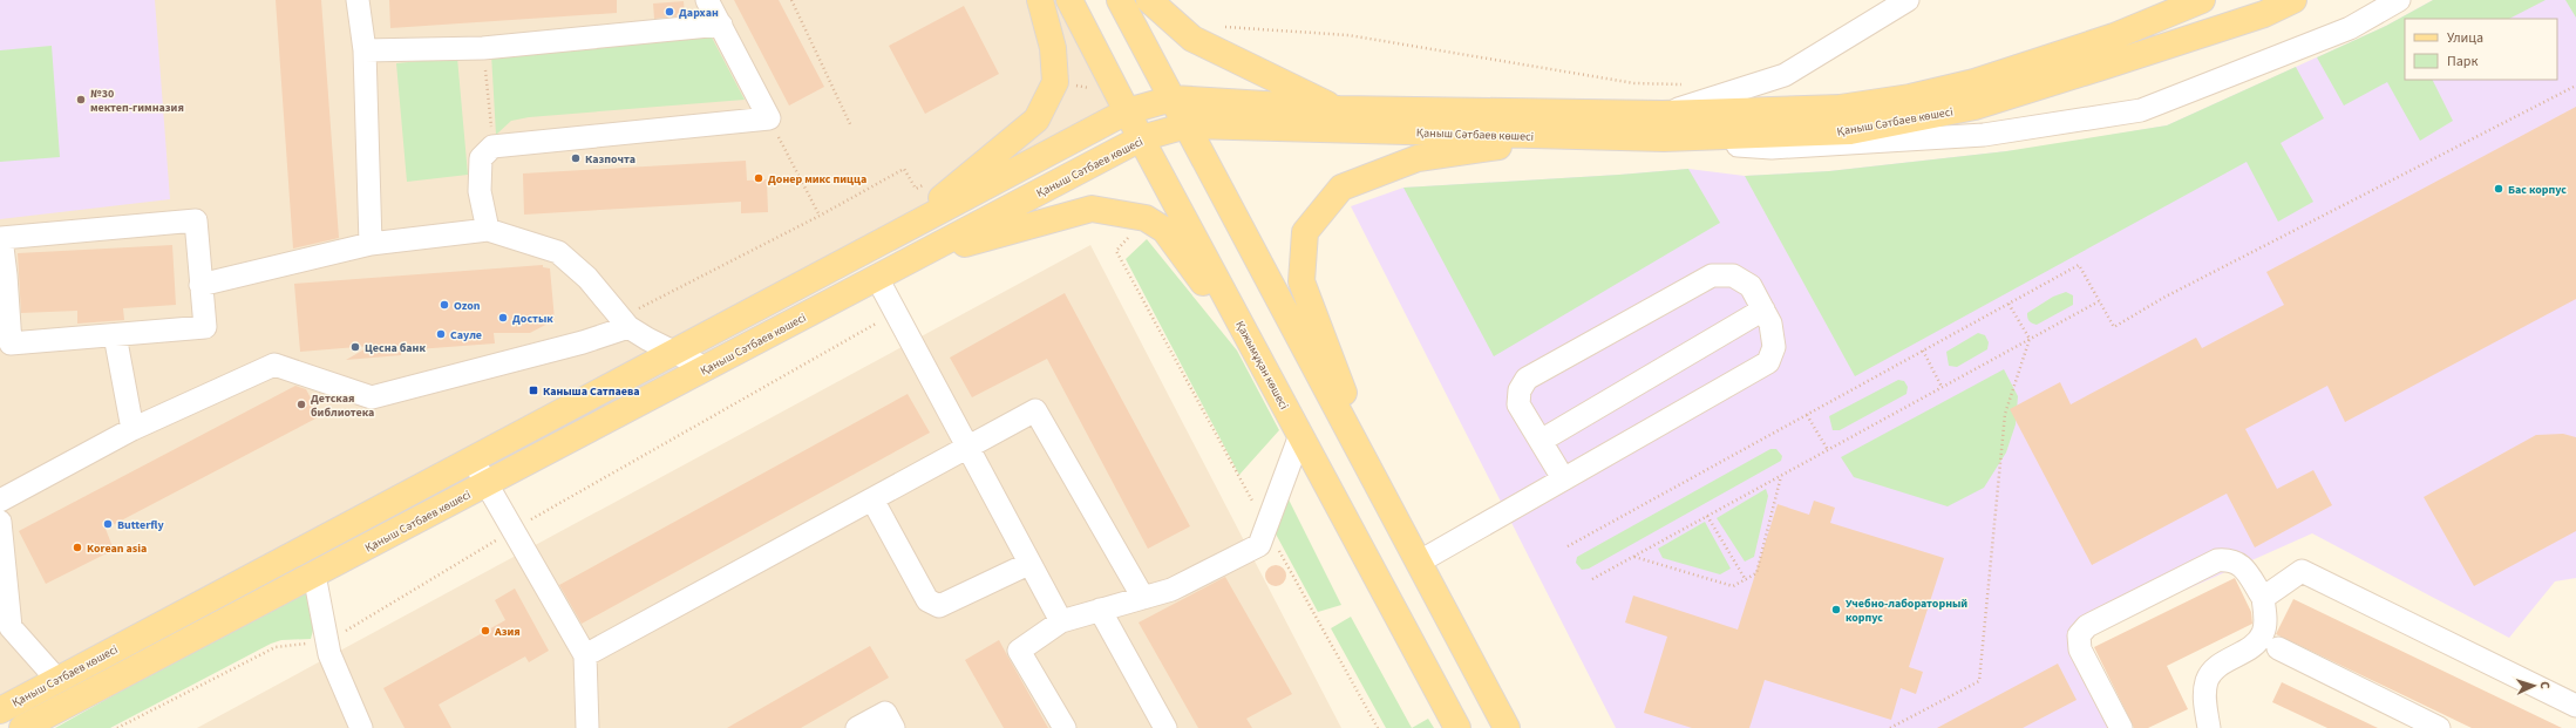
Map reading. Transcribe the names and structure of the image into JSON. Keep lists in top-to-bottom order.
{
  "streets": {
    "main road": ["Қаныш Сәтбаев көшесі", "Қажымұқан көшесі"]
  },
  "crossings": [
    ["Қаныш Сәтбаев көшесі", "Қажымұқан көшесі"]
  ],
  "places": {
    "other": [
      "Дархан",
      "№30 мектеп-гимназия",
      "Казпочта",
      "Донер микс пицца",
      "Бас корпус",
      "Ozon",
      "Достык",
      "Сауле",
      "Цесна банк",
      "Детская библиотека",
      "Butterfly",
      "Korean asia",
      "Учебно-лабораторный корпус",
      "Азия"
    ],
    "transit": ["Каныша Сатпаева"]
  },
  "legend": ["Улица", "Парк"],
  "north": "right"
}
